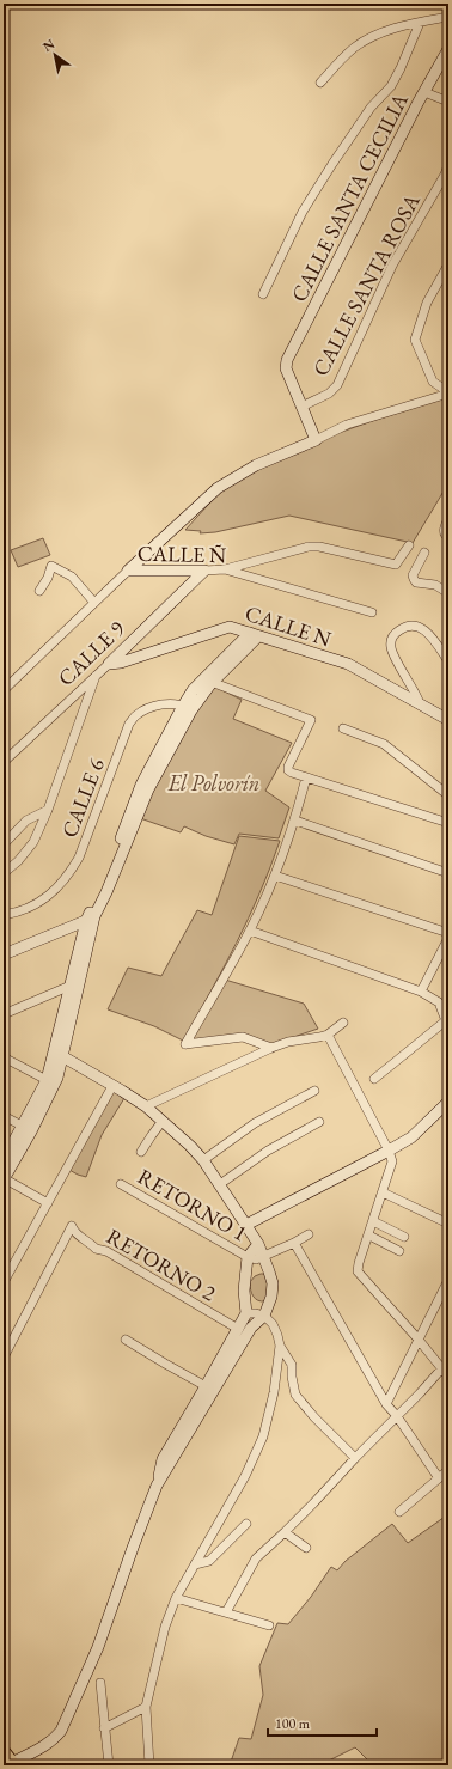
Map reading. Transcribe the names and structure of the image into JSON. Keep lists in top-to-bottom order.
{
  "streets": {
    "street": [
      "CALLE SANTA CECILIA",
      "CALLE SANTA ROSA",
      "CALLE Ñ",
      "CALLE N",
      "CALLE 9",
      "CALLE 6",
      "RETORNO 1",
      "RETORNO 2"
    ]
  },
  "crossings": [
    ["CALLE SANTA CECILIA", "CALLE SANTA ROSA"],
    ["CALLE Ñ", "CALLE 9"],
    ["CALLE N", "CALLE 9"]
  ],
  "parks": ["El Polvorín"],
  "scale_bar": "100 m",
  "north": "top left"
}
